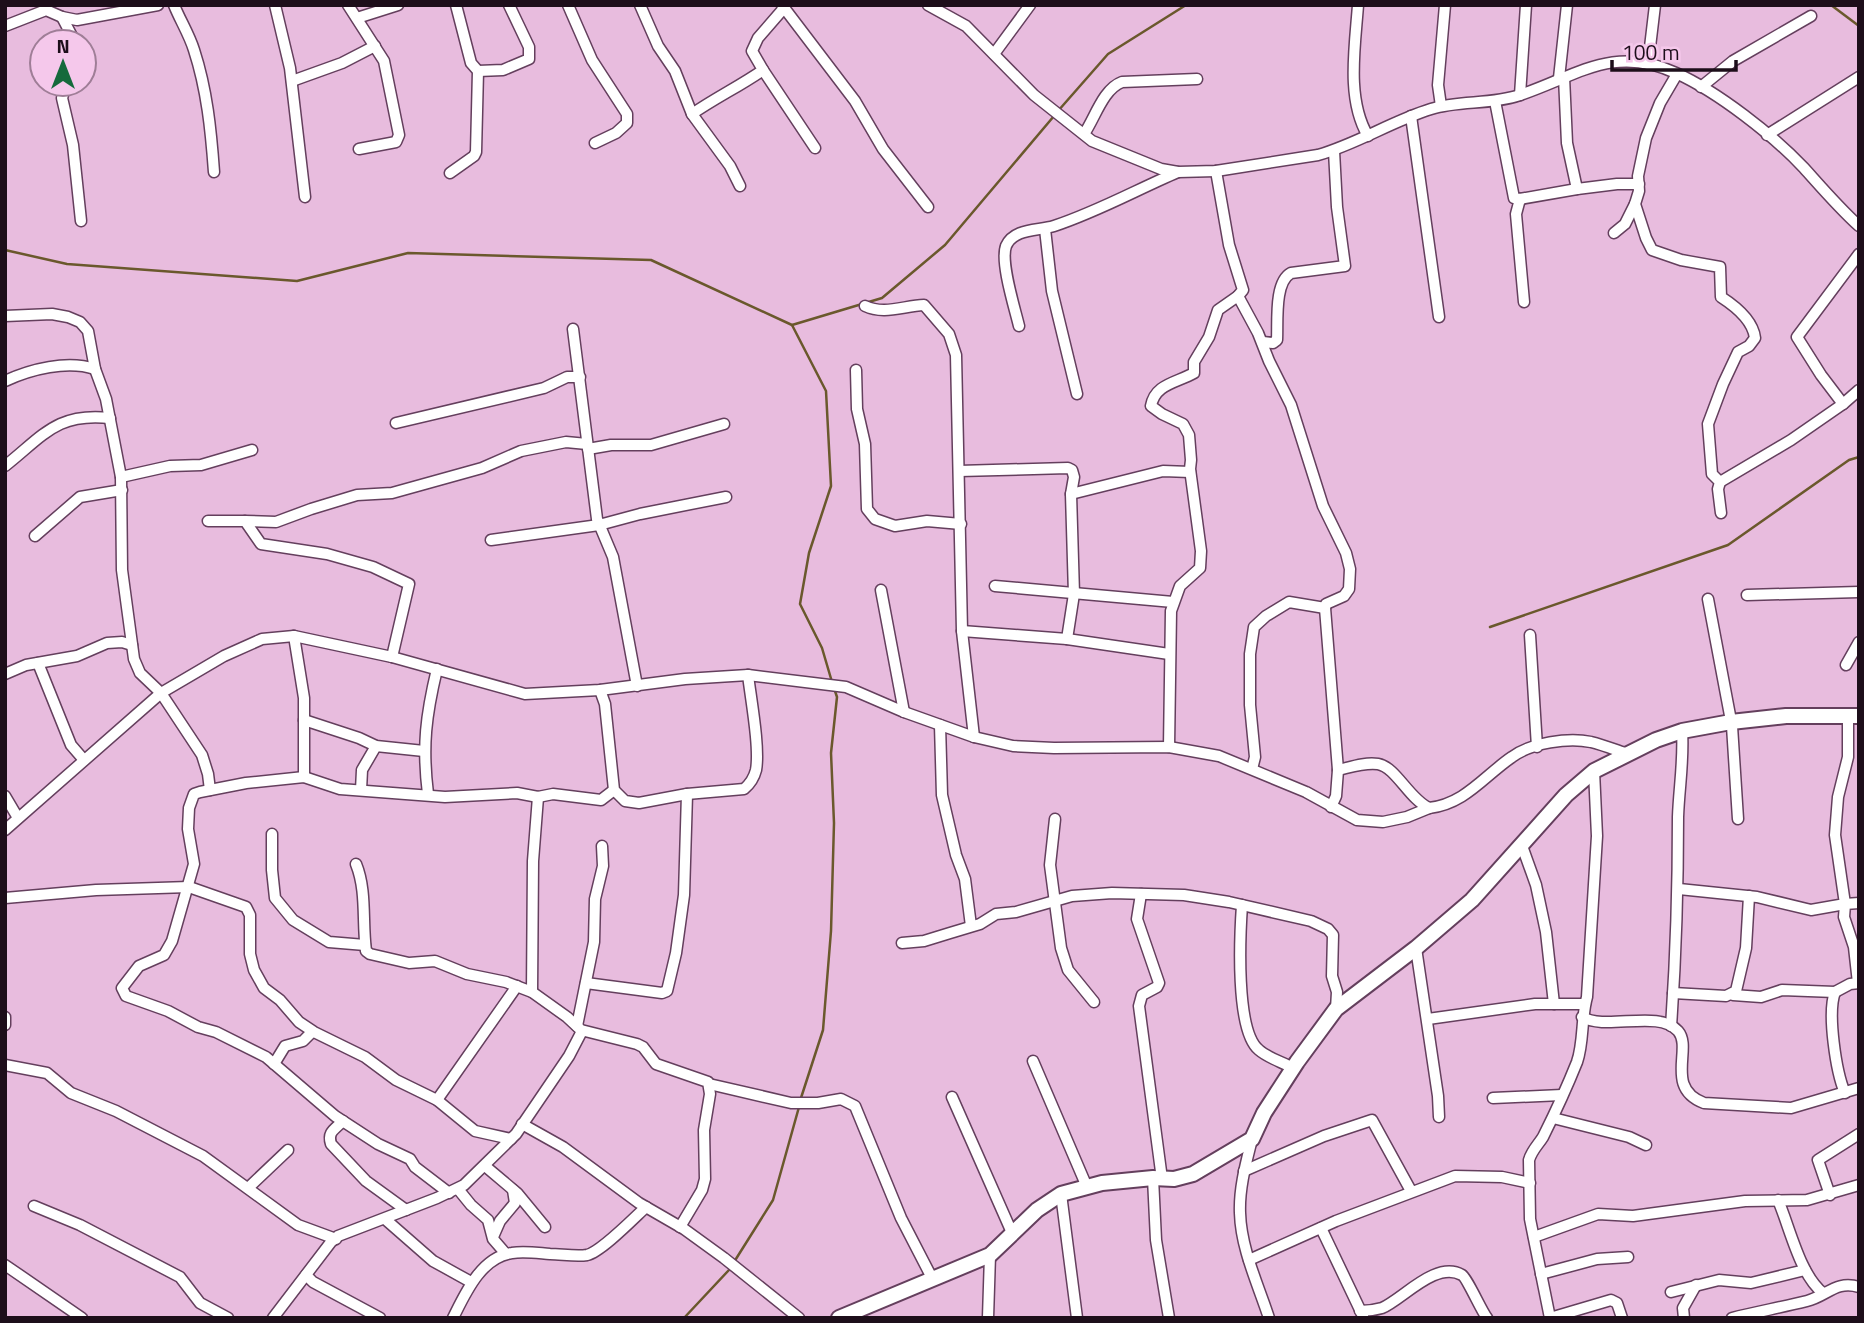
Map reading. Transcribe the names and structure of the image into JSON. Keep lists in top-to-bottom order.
{
  "scale_bar": "100 m",
  "north": "top"
}
